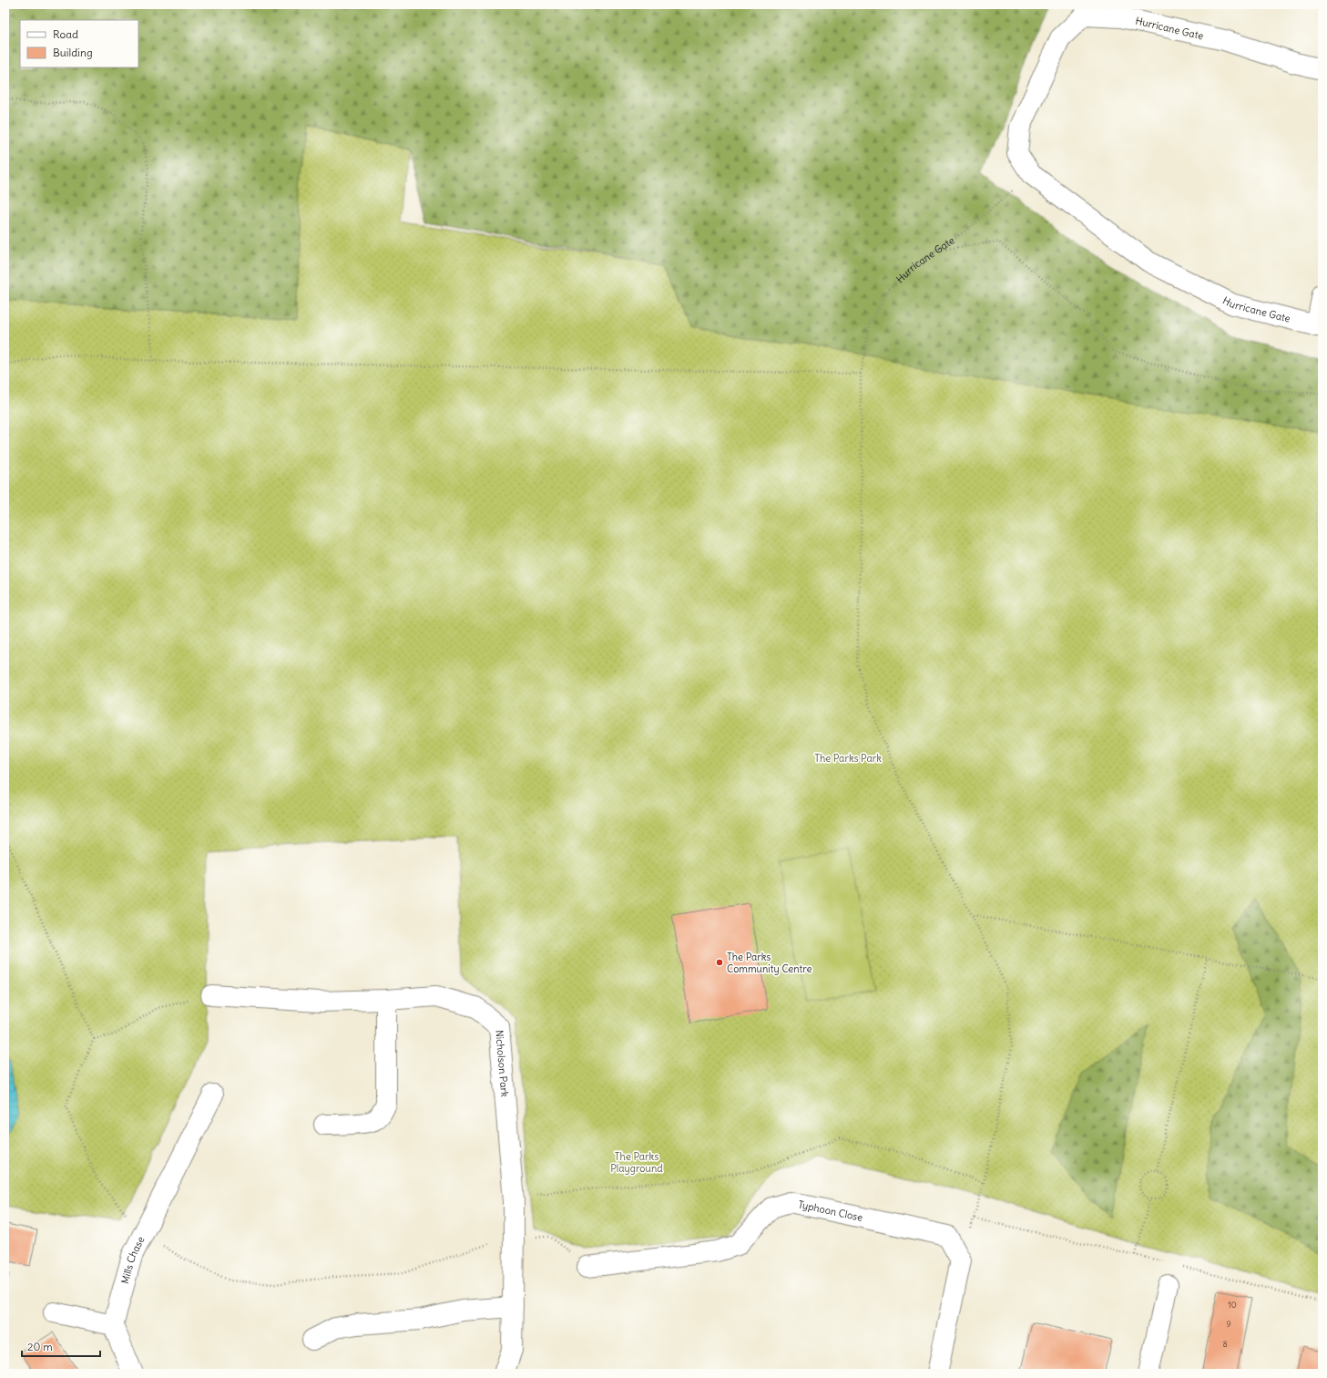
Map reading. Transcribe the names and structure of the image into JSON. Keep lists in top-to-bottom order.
{
  "streets": {
    "street": [
      "Hurricane Gate",
      "Nicholson Park",
      "Typhoon Close",
      "Mills Chase"
    ]
  },
  "crossings": [
    ["Hurricane Gate", "Typhoon Close"]
  ],
  "parks": ["The Parks Park", "The Parks Playground"],
  "places": ["The Parks Community Centre"],
  "house_numbers": ["10", "9", "8"],
  "legend": ["Road", "Building"],
  "scale_bar": "20 m"
}
